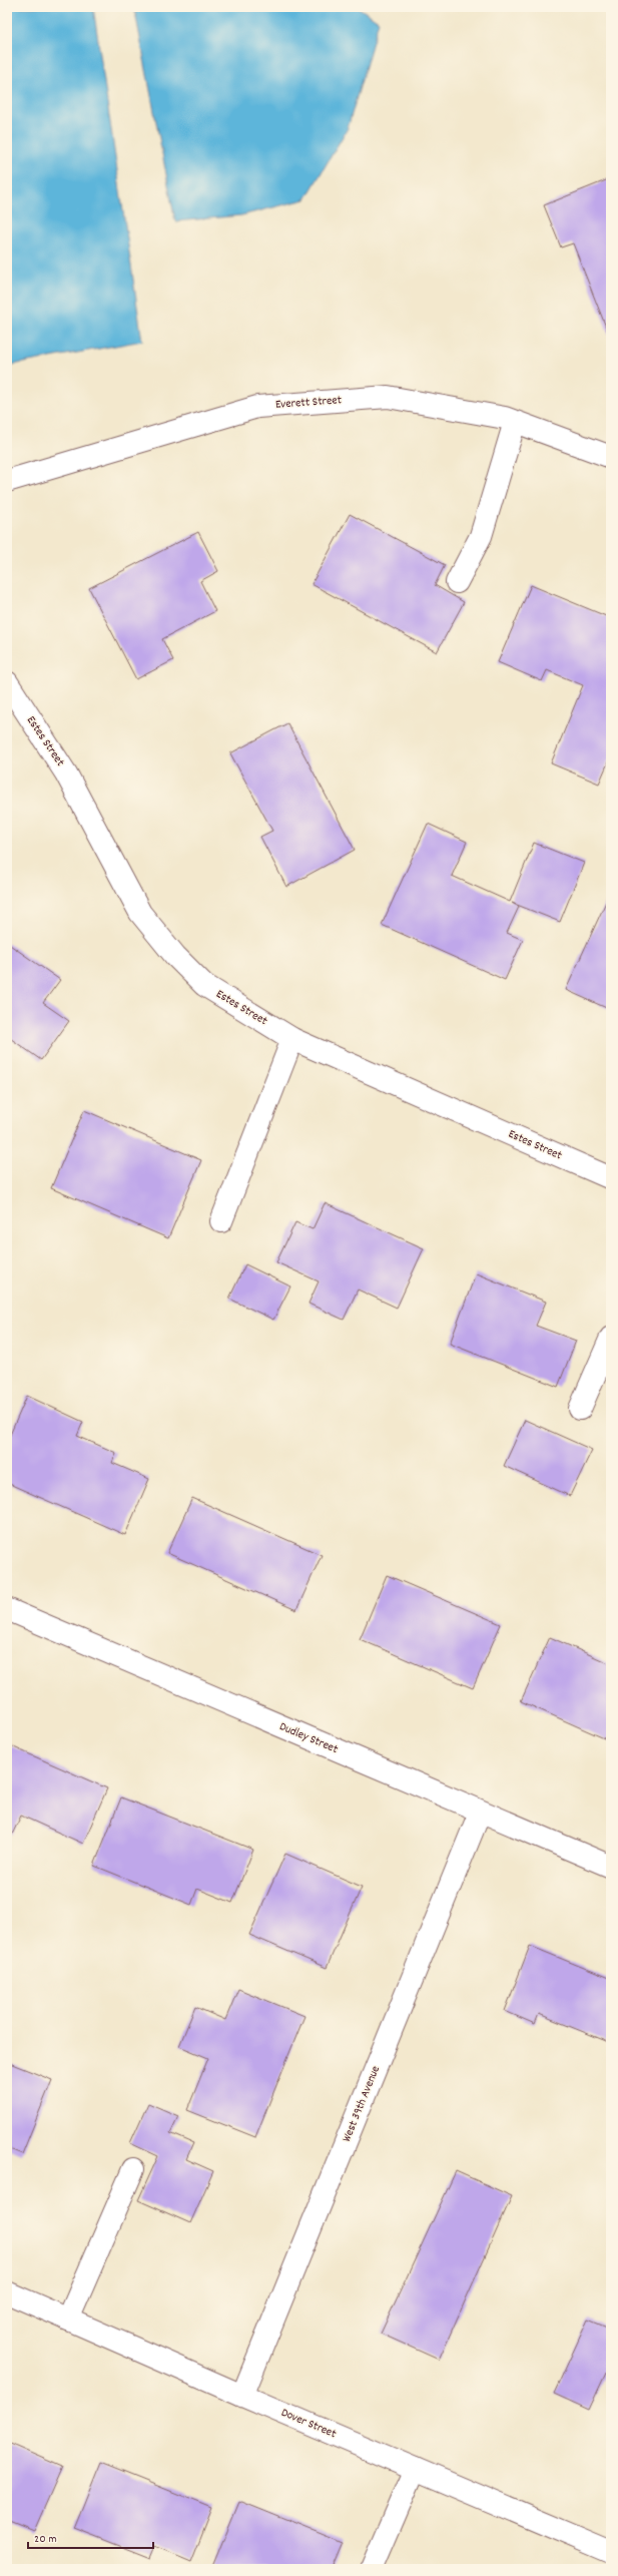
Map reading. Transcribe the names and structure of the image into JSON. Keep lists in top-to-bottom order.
{
  "streets": {
    "street": [
      "Everett Street",
      "Estes Street",
      "Dudley Street",
      "West 39th Avenue",
      "Dover Street"
    ]
  },
  "crossings": [
    ["Dudley Street", "West 39th Avenue"],
    ["West 39th Avenue", "Dover Street"]
  ],
  "scale_bar": "20 m"
}
